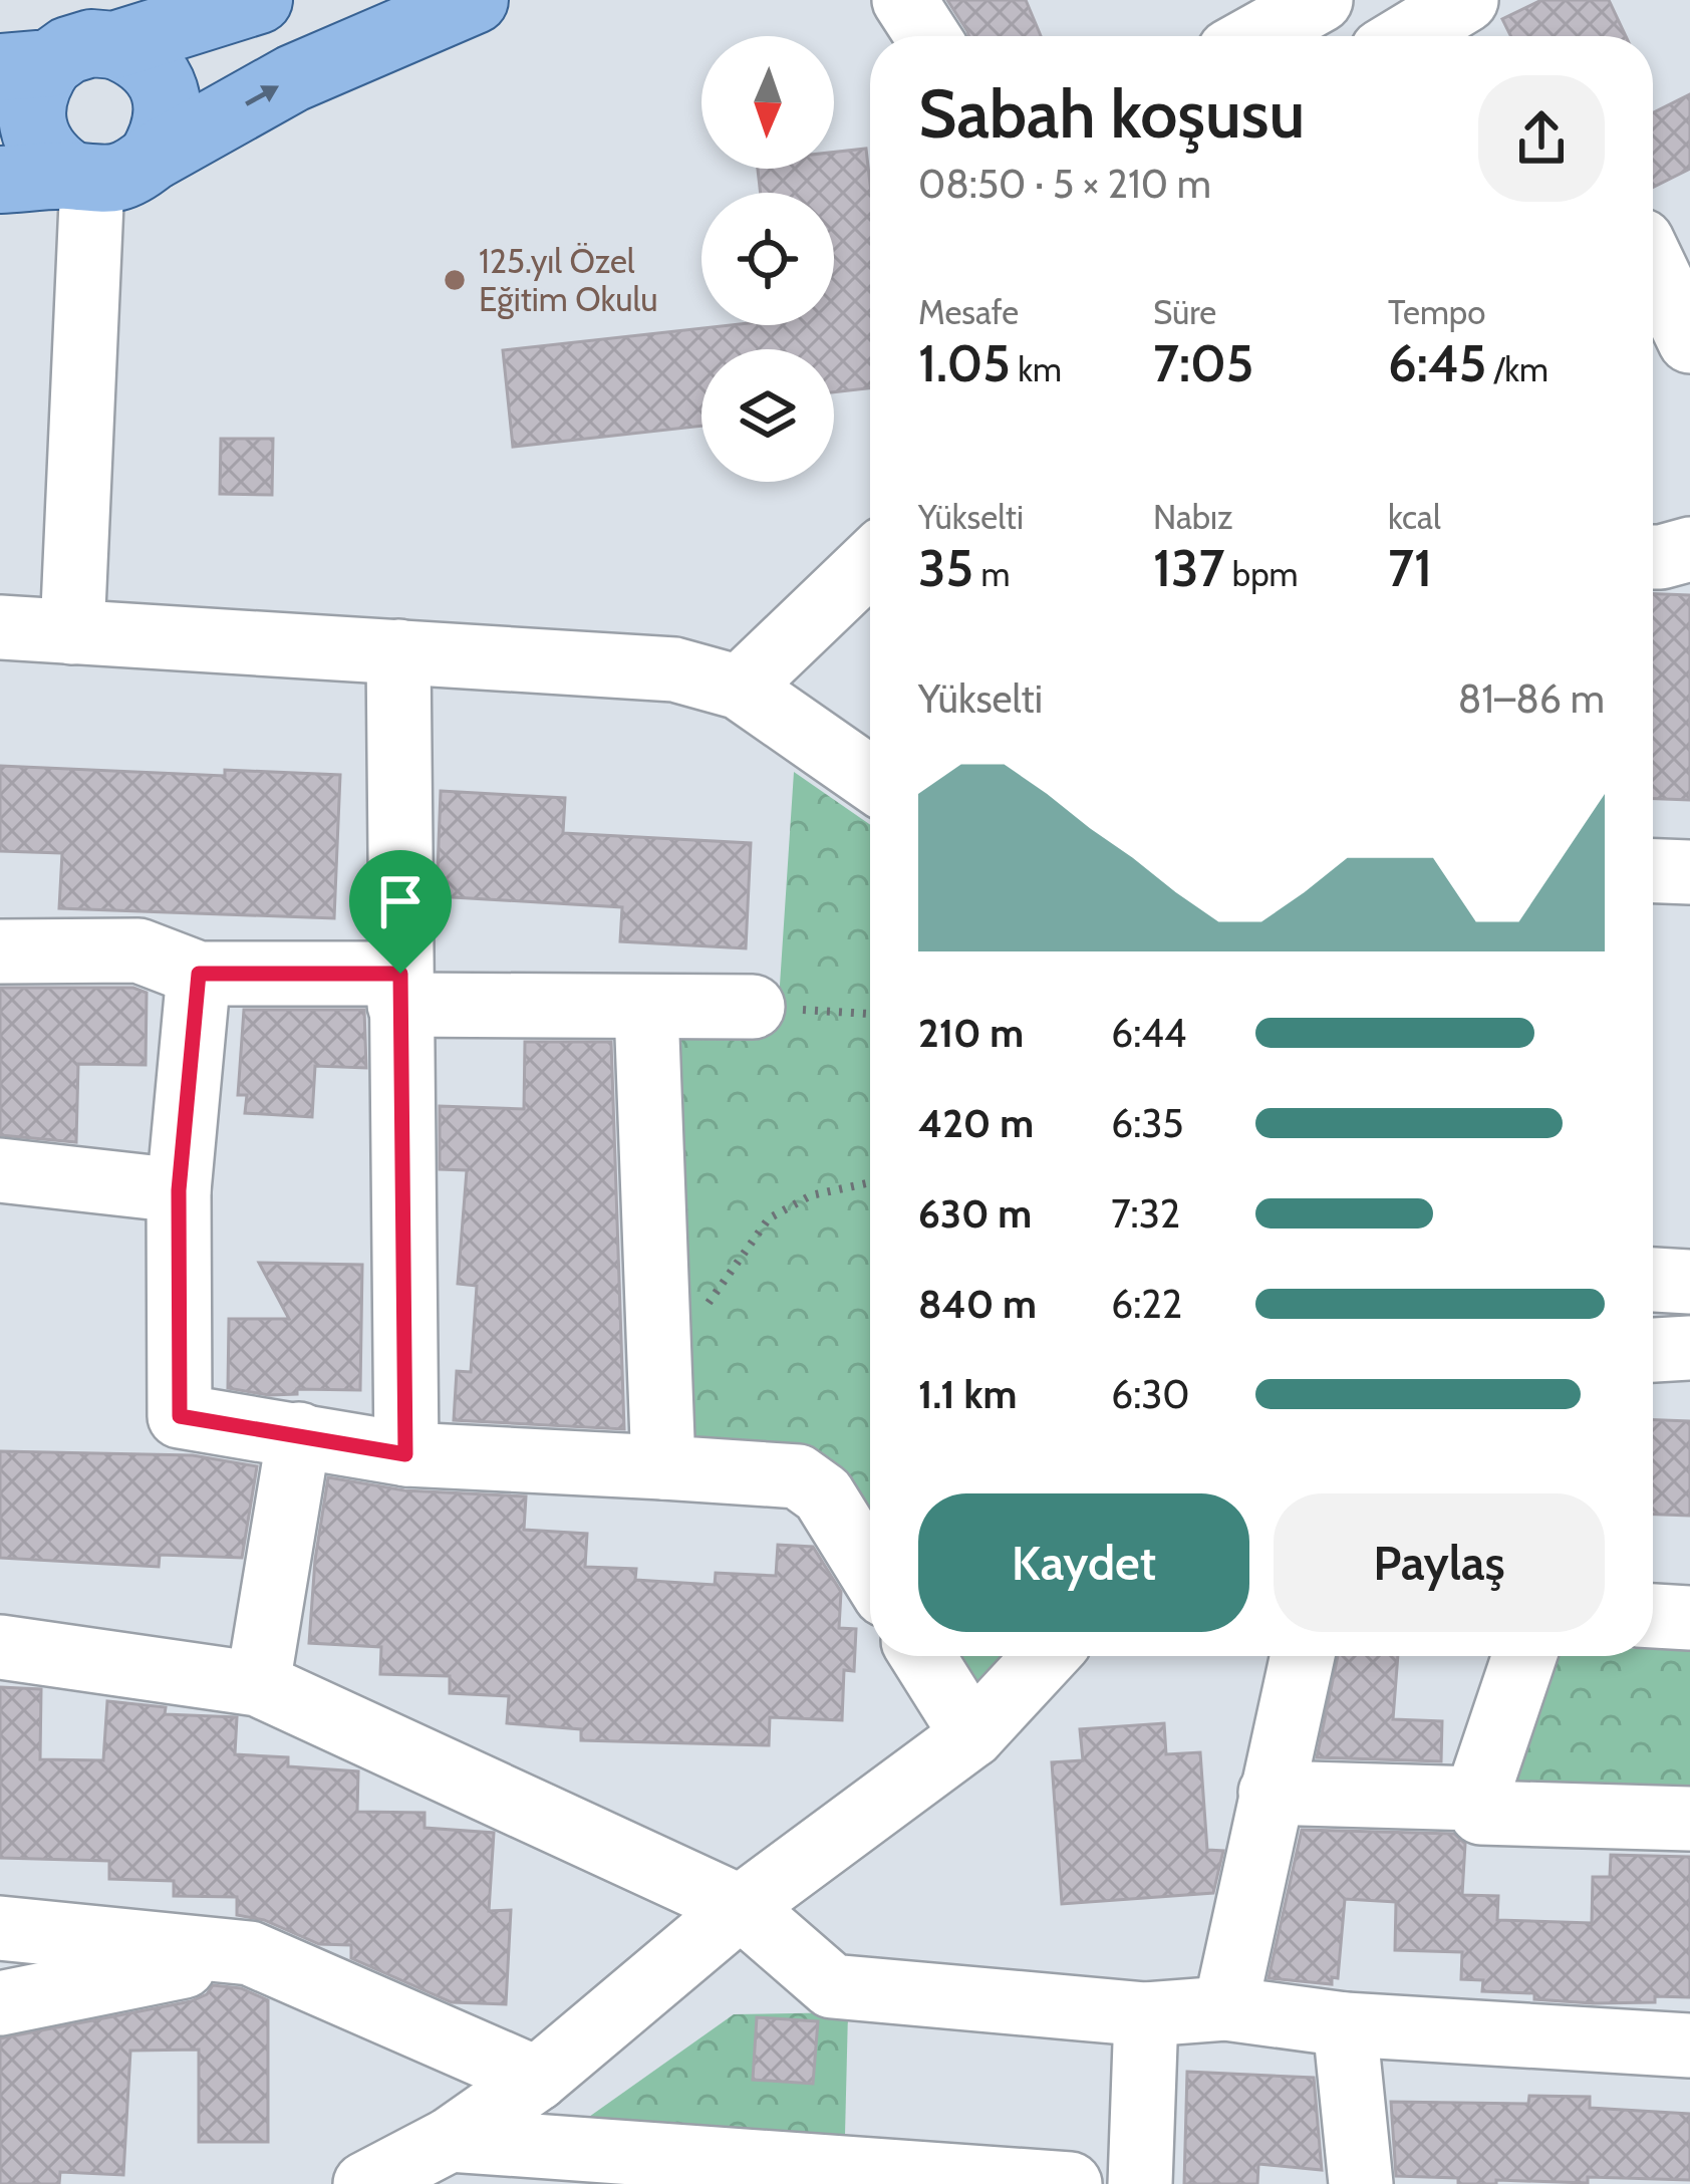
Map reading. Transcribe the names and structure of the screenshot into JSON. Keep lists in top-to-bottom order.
{
  "places": ["125.yıl Özel Eğitim Okulu"],
  "north": "bottom",
  "page": {
    "heading": ["Sabah koşusu", "08:50 · 5 × 210 m"],
    "stats": [
      ["Mesafe", "1.05 km"],
      ["Süre", "7:05"],
      ["Tempo", "6:45 /km"],
      ["Yükselti", "35 m"],
      ["Nabız", "137 bpm"],
      ["kcal", "71"]
    ],
    "chart": ["Yükselti", "81–86 m"],
    "list": [
      {
        "name": "210 m",
        "note": "6:44"
      },
      {
        "name": "420 m",
        "note": "6:35"
      },
      {
        "name": "630 m",
        "note": "7:32"
      },
      {
        "name": "840 m",
        "note": "6:22"
      },
      {
        "name": "1.1 km",
        "note": "6:30"
      }
    ],
    "buttons": ["Kaydet", "Paylaş"]
  }
}
